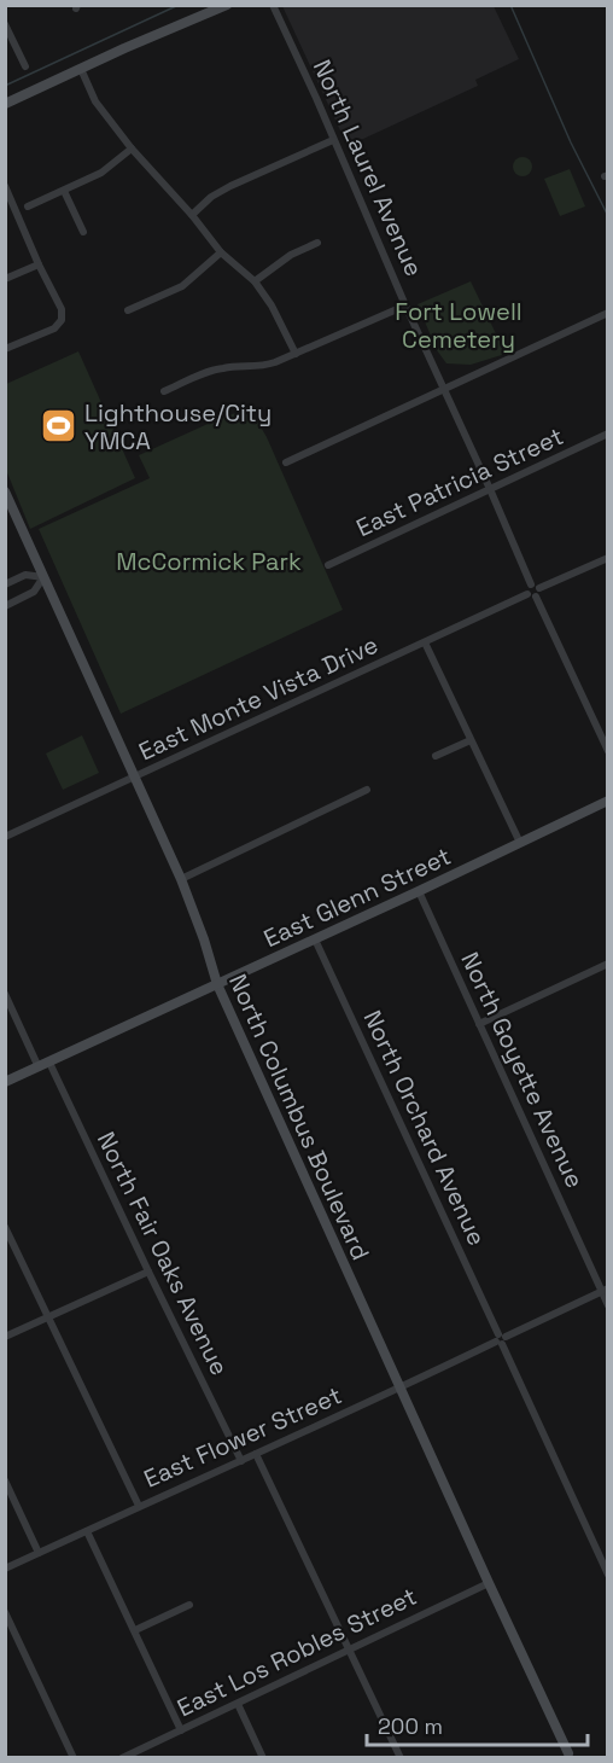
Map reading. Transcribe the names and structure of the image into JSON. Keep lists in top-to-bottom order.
{
  "streets": {
    "street": [
      "North Laurel Avenue",
      "East Patricia Street",
      "East Monte Vista Drive",
      "East Glenn Street",
      "North Goyette Avenue",
      "North Columbus Boulevard",
      "North Orchard Avenue",
      "North Fair Oaks Avenue",
      "East Flower Street",
      "East Los Robles Street"
    ]
  },
  "crossings": [
    ["North Laurel Avenue", "East Patricia Street"],
    ["East Monte Vista Drive", "North Columbus Boulevard"],
    ["East Glenn Street", "North Goyette Avenue"],
    ["East Glenn Street", "North Columbus Boulevard"],
    ["East Glenn Street", "North Orchard Avenue"],
    ["East Glenn Street", "North Fair Oaks Avenue"],
    ["North Goyette Avenue", "East Flower Street"],
    ["North Columbus Boulevard", "East Flower Street"],
    ["North Columbus Boulevard", "East Los Robles Street"],
    ["North Orchard Avenue", "East Flower Street"],
    ["North Fair Oaks Avenue", "East Flower Street"]
  ],
  "parks": ["Fort Lowell Cemetery", "McCormick Park"],
  "places": {
    "sports": ["Lighthouse/City YMCA"]
  },
  "scale_bar": "200 m"
}
